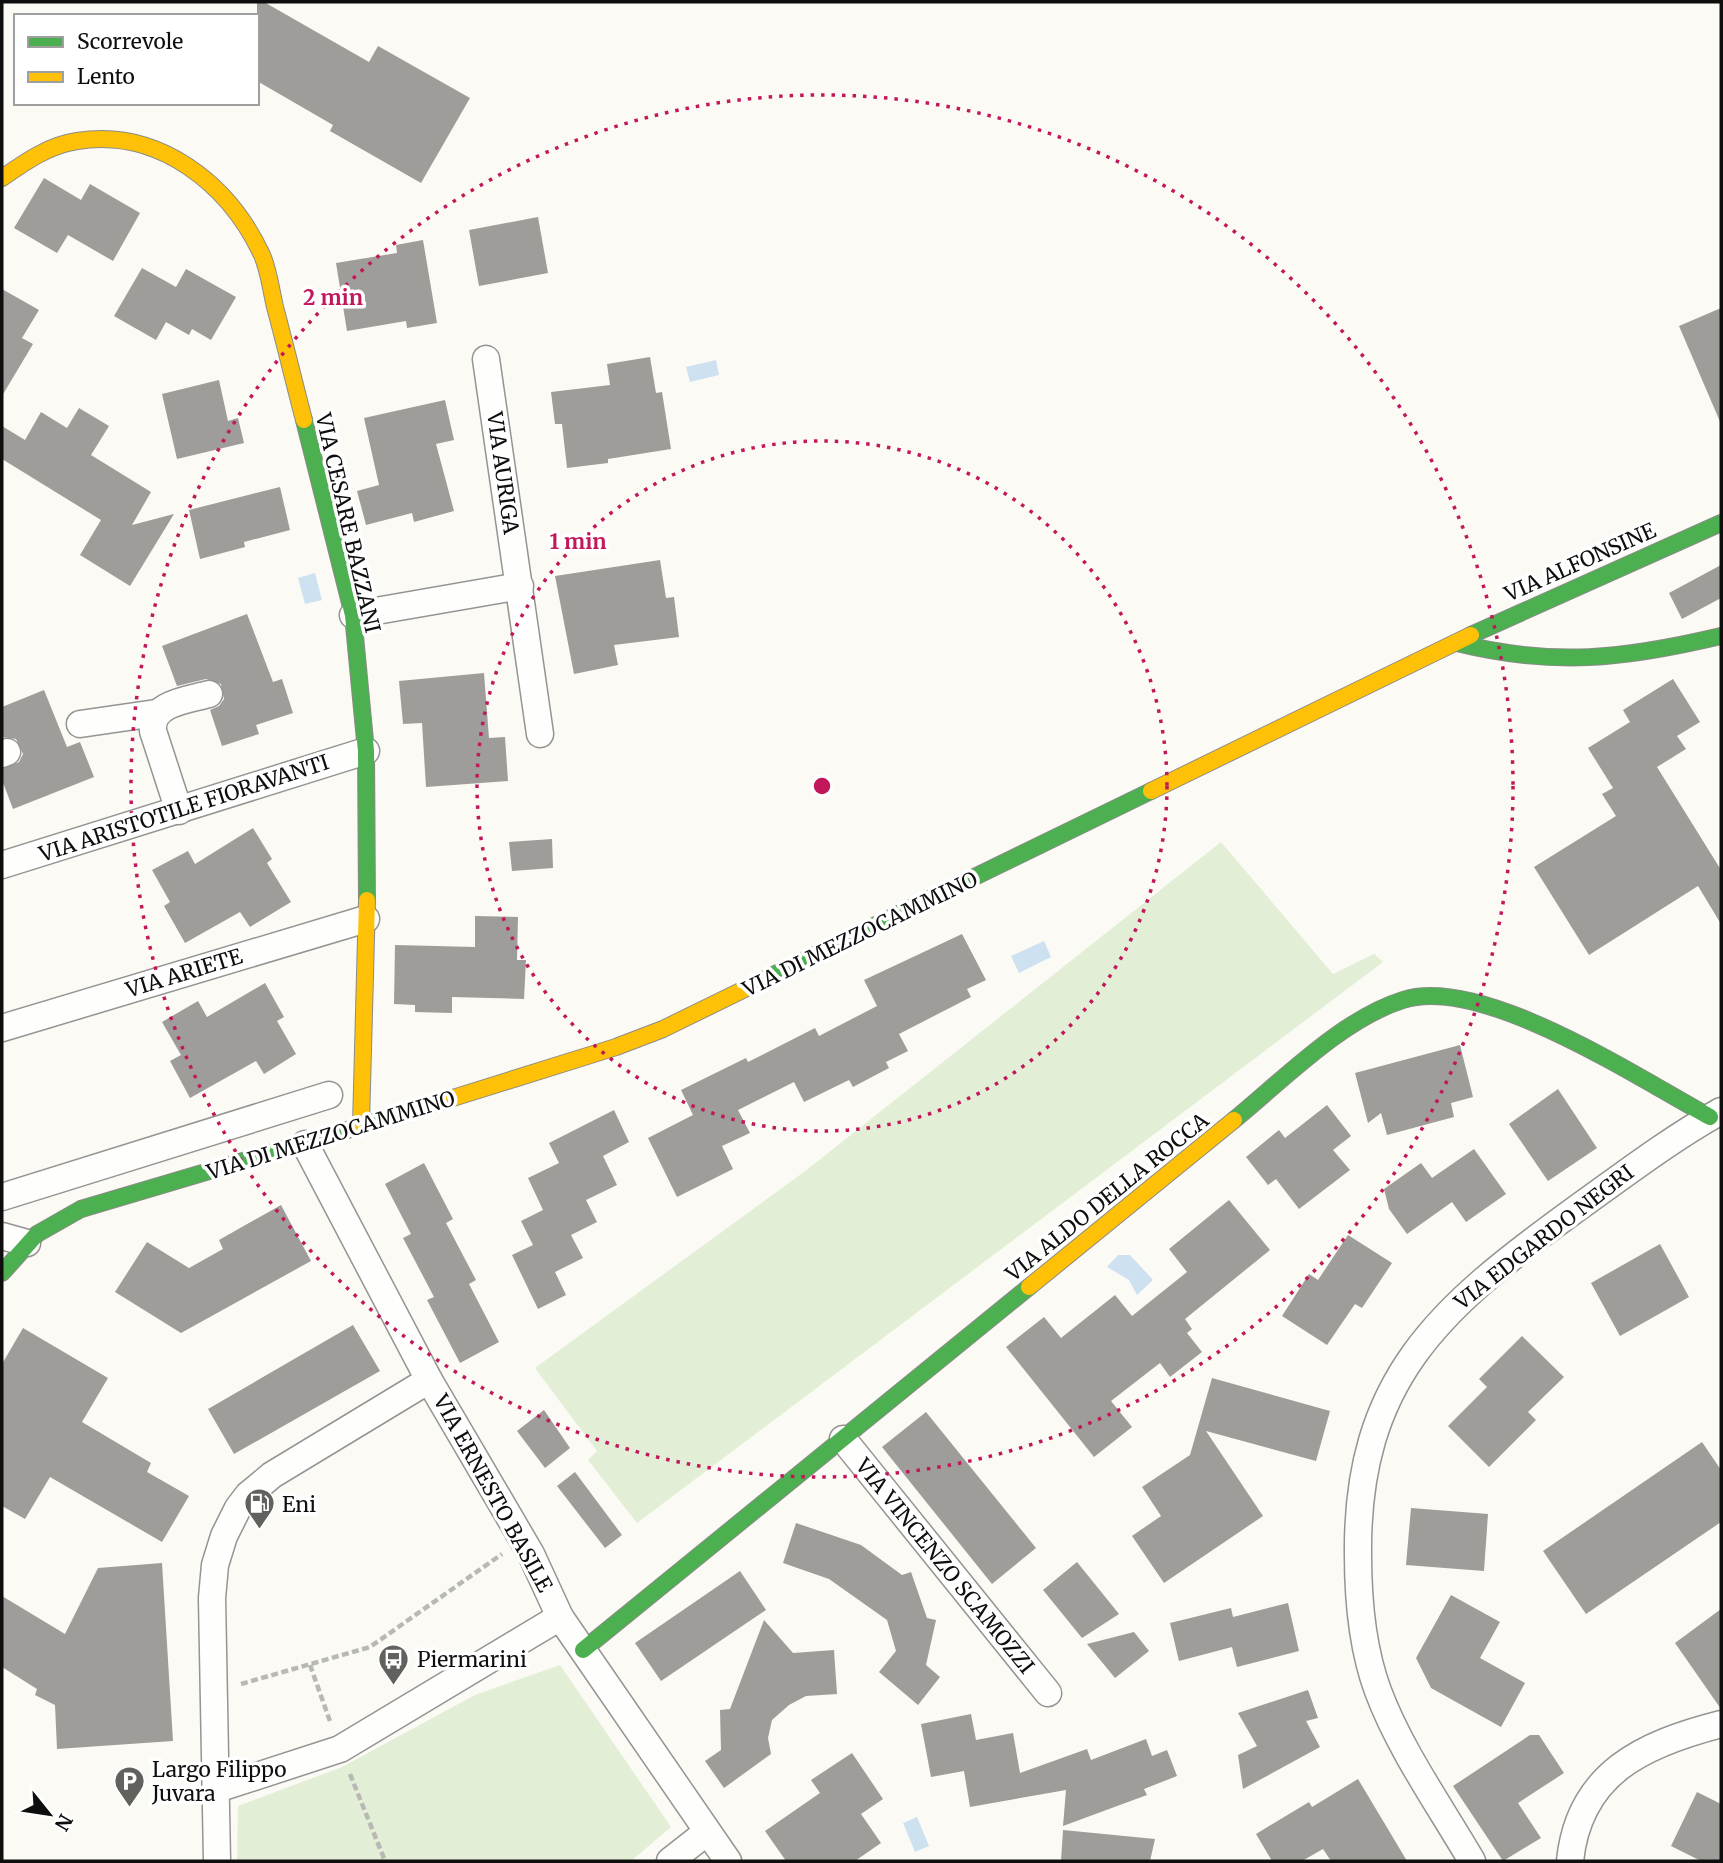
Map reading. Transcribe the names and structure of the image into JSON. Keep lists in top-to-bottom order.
{
  "streets": {
    "street": [
      "VIA AURIGA",
      "VIA CESARE BAZZANI",
      "VIA ALFONSINE",
      "VIA ARISTOTILE FIORAVANTI",
      "VIA DI MEZZOCAMMINO",
      "VIA ARIETE",
      "VIA ALDO DELLA ROCCA",
      "VIA EDGARDO NEGRI",
      "VIA ERNESTO BASILE",
      "VIA VINCENZO SCAMOZZI"
    ]
  },
  "crossings": [
    ["VIA CESARE BAZZANI", "VIA ARISTOTILE FIORAVANTI"],
    ["VIA CESARE BAZZANI", "VIA DI MEZZOCAMMINO"],
    ["VIA CESARE BAZZANI", "VIA ARIETE"],
    ["VIA ALFONSINE", "VIA DI MEZZOCAMMINO"],
    ["VIA DI MEZZOCAMMINO", "VIA ERNESTO BASILE"],
    ["VIA ALDO DELLA ROCCA", "VIA EDGARDO NEGRI"],
    ["VIA ALDO DELLA ROCCA", "VIA ERNESTO BASILE"],
    ["VIA ALDO DELLA ROCCA", "VIA VINCENZO SCAMOZZI"]
  ],
  "places": {
    "fuel station": ["Eni"],
    "bus stop": ["Piermarini"],
    "parking": ["Largo Filippo Juvara"]
  },
  "legend": ["Scorrevole", "Lento"],
  "north": "bottom right",
  "rings": ["2 min", "1 min"]
}
